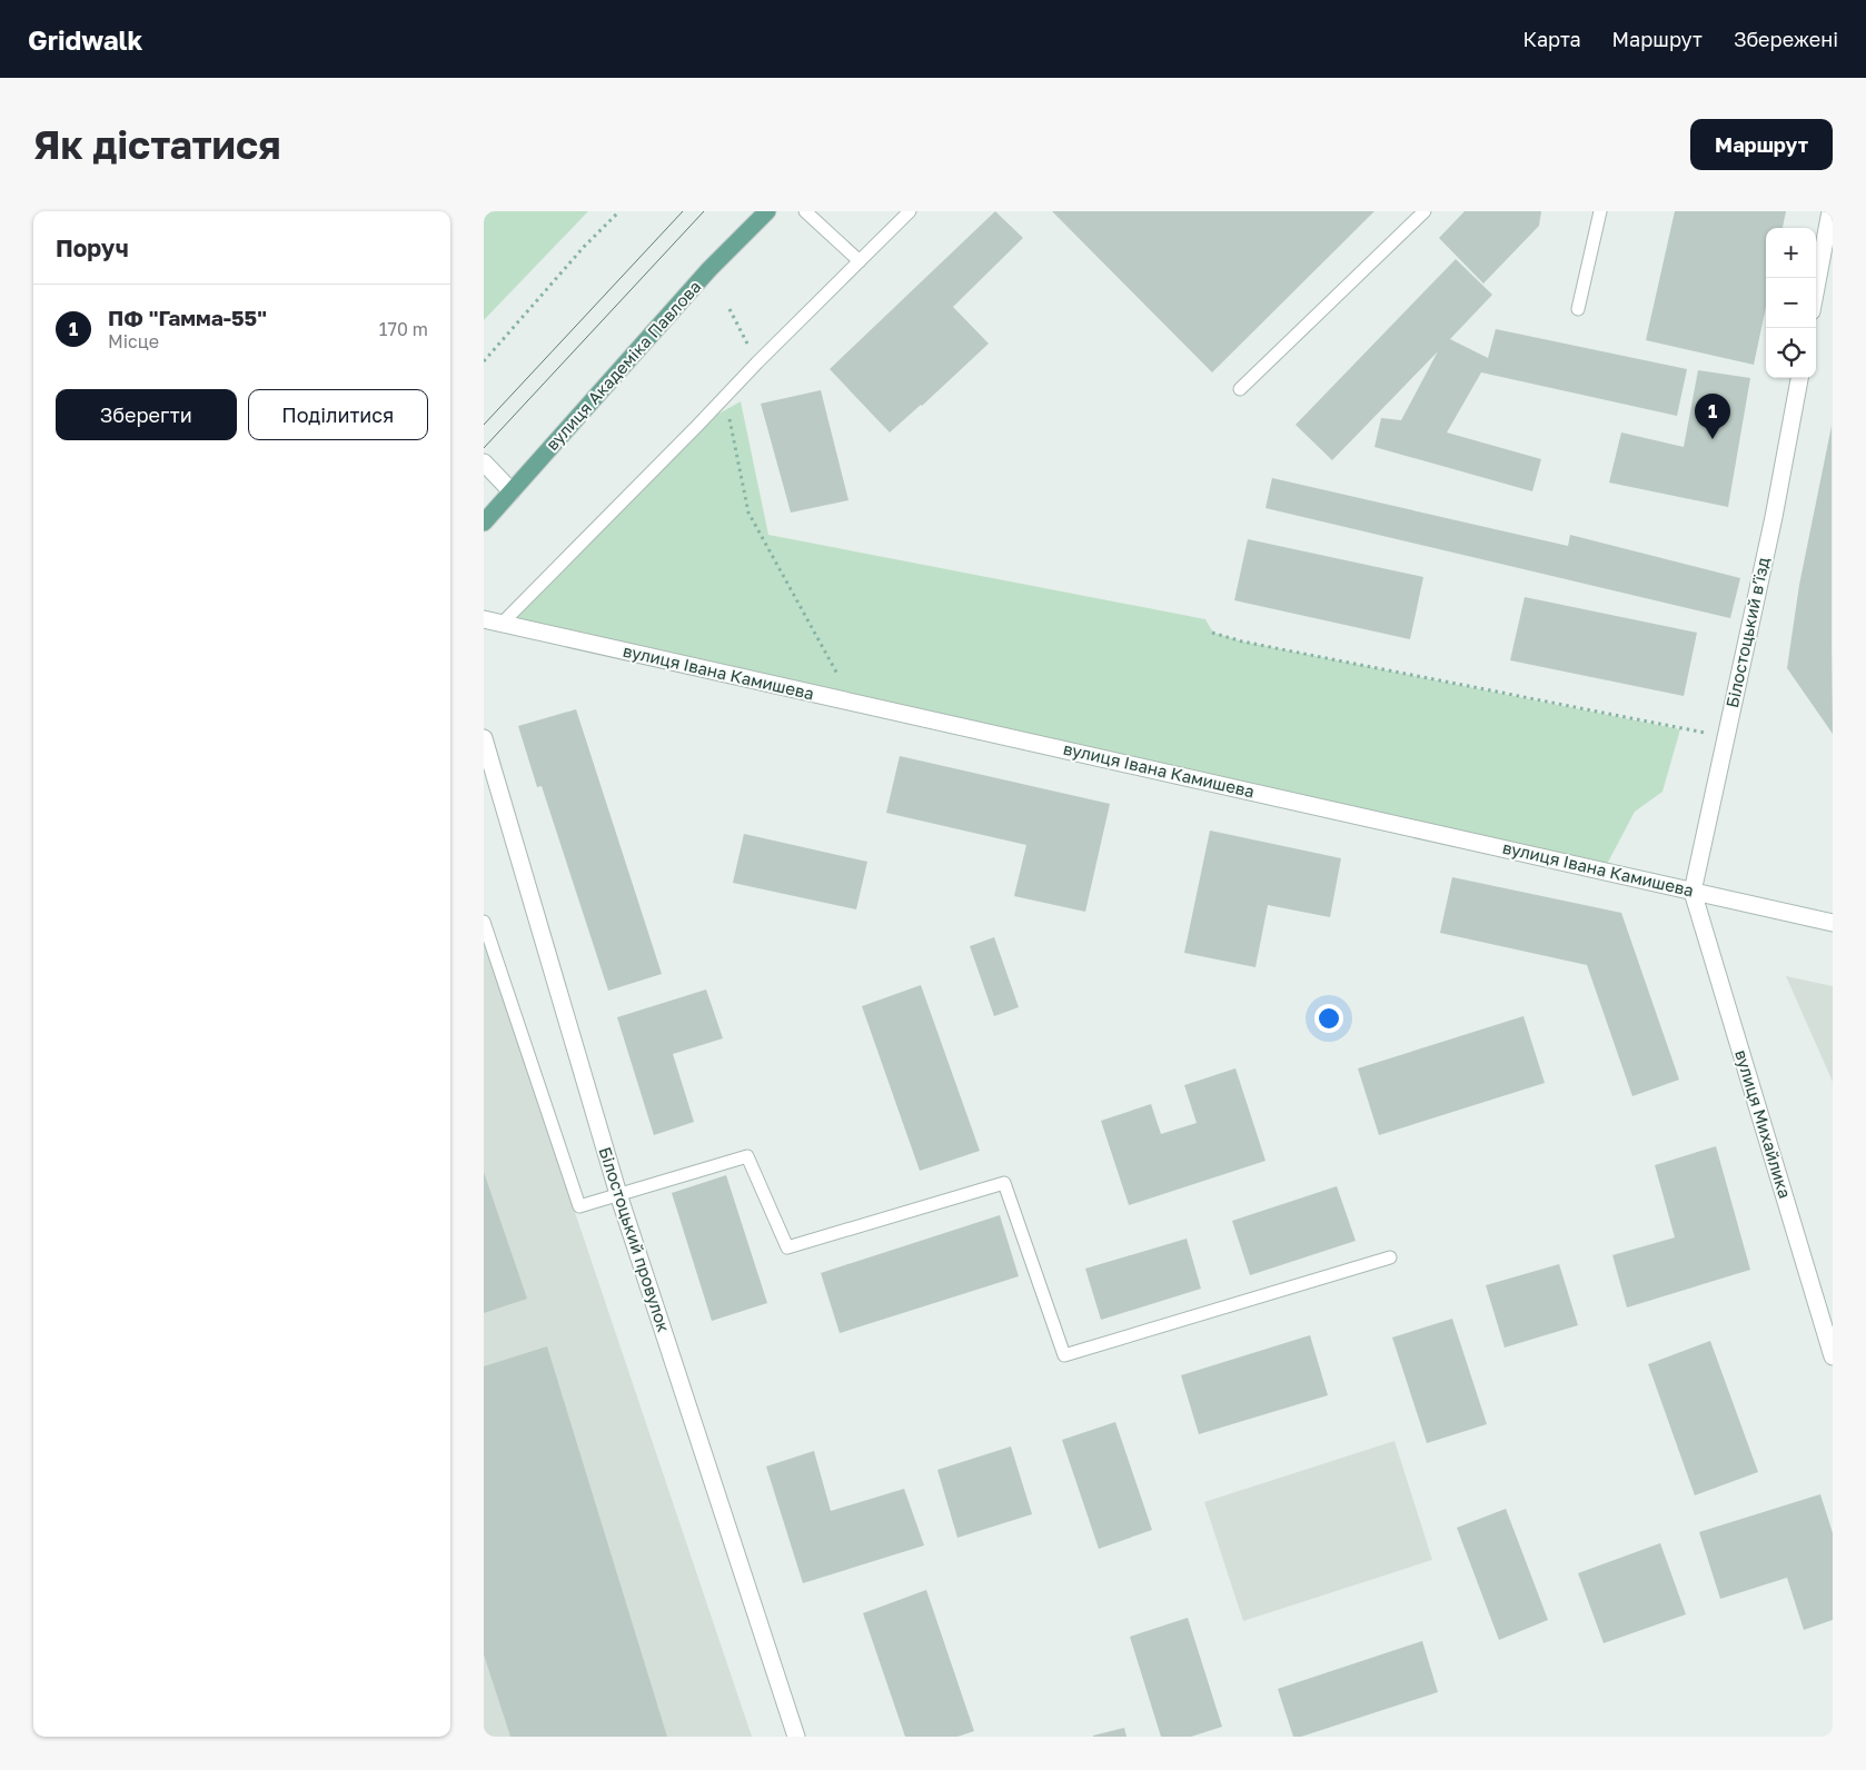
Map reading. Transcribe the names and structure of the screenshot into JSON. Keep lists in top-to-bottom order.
{
  "streets": {
    "main road": ["вулиця Академіка Павлова"],
    "street": [
      "Білостоцький в’їзд",
      "вулиця Івана Камишева",
      "вулиця Михайлика",
      "Білостоцький провулок"
    ]
  },
  "crossings": [
    ["Білостоцький в’їзд", "вулиця Івана Камишева"],
    ["Білостоцький в’їзд", "вулиця Михайлика"],
    ["вулиця Івана Камишева", "вулиця Михайлика"]
  ],
  "page": {
    "header": "Gridwalk",
    "nav": ["Карта", "Маршрут", "Збережені"],
    "buttons": [
      "Маршрут",
      ["Зберегти", "Поділитися"]
    ],
    "title": "Як дістатися",
    "heading": "Поруч",
    "map_buttons": ["+", "−"],
    "list": [
      {
        "mark": "1",
        "name": "ПФ \"Гамма-55\"",
        "note": "Місце",
        "value": "170 m"
      }
    ],
    "pins": "1"
  }
}
